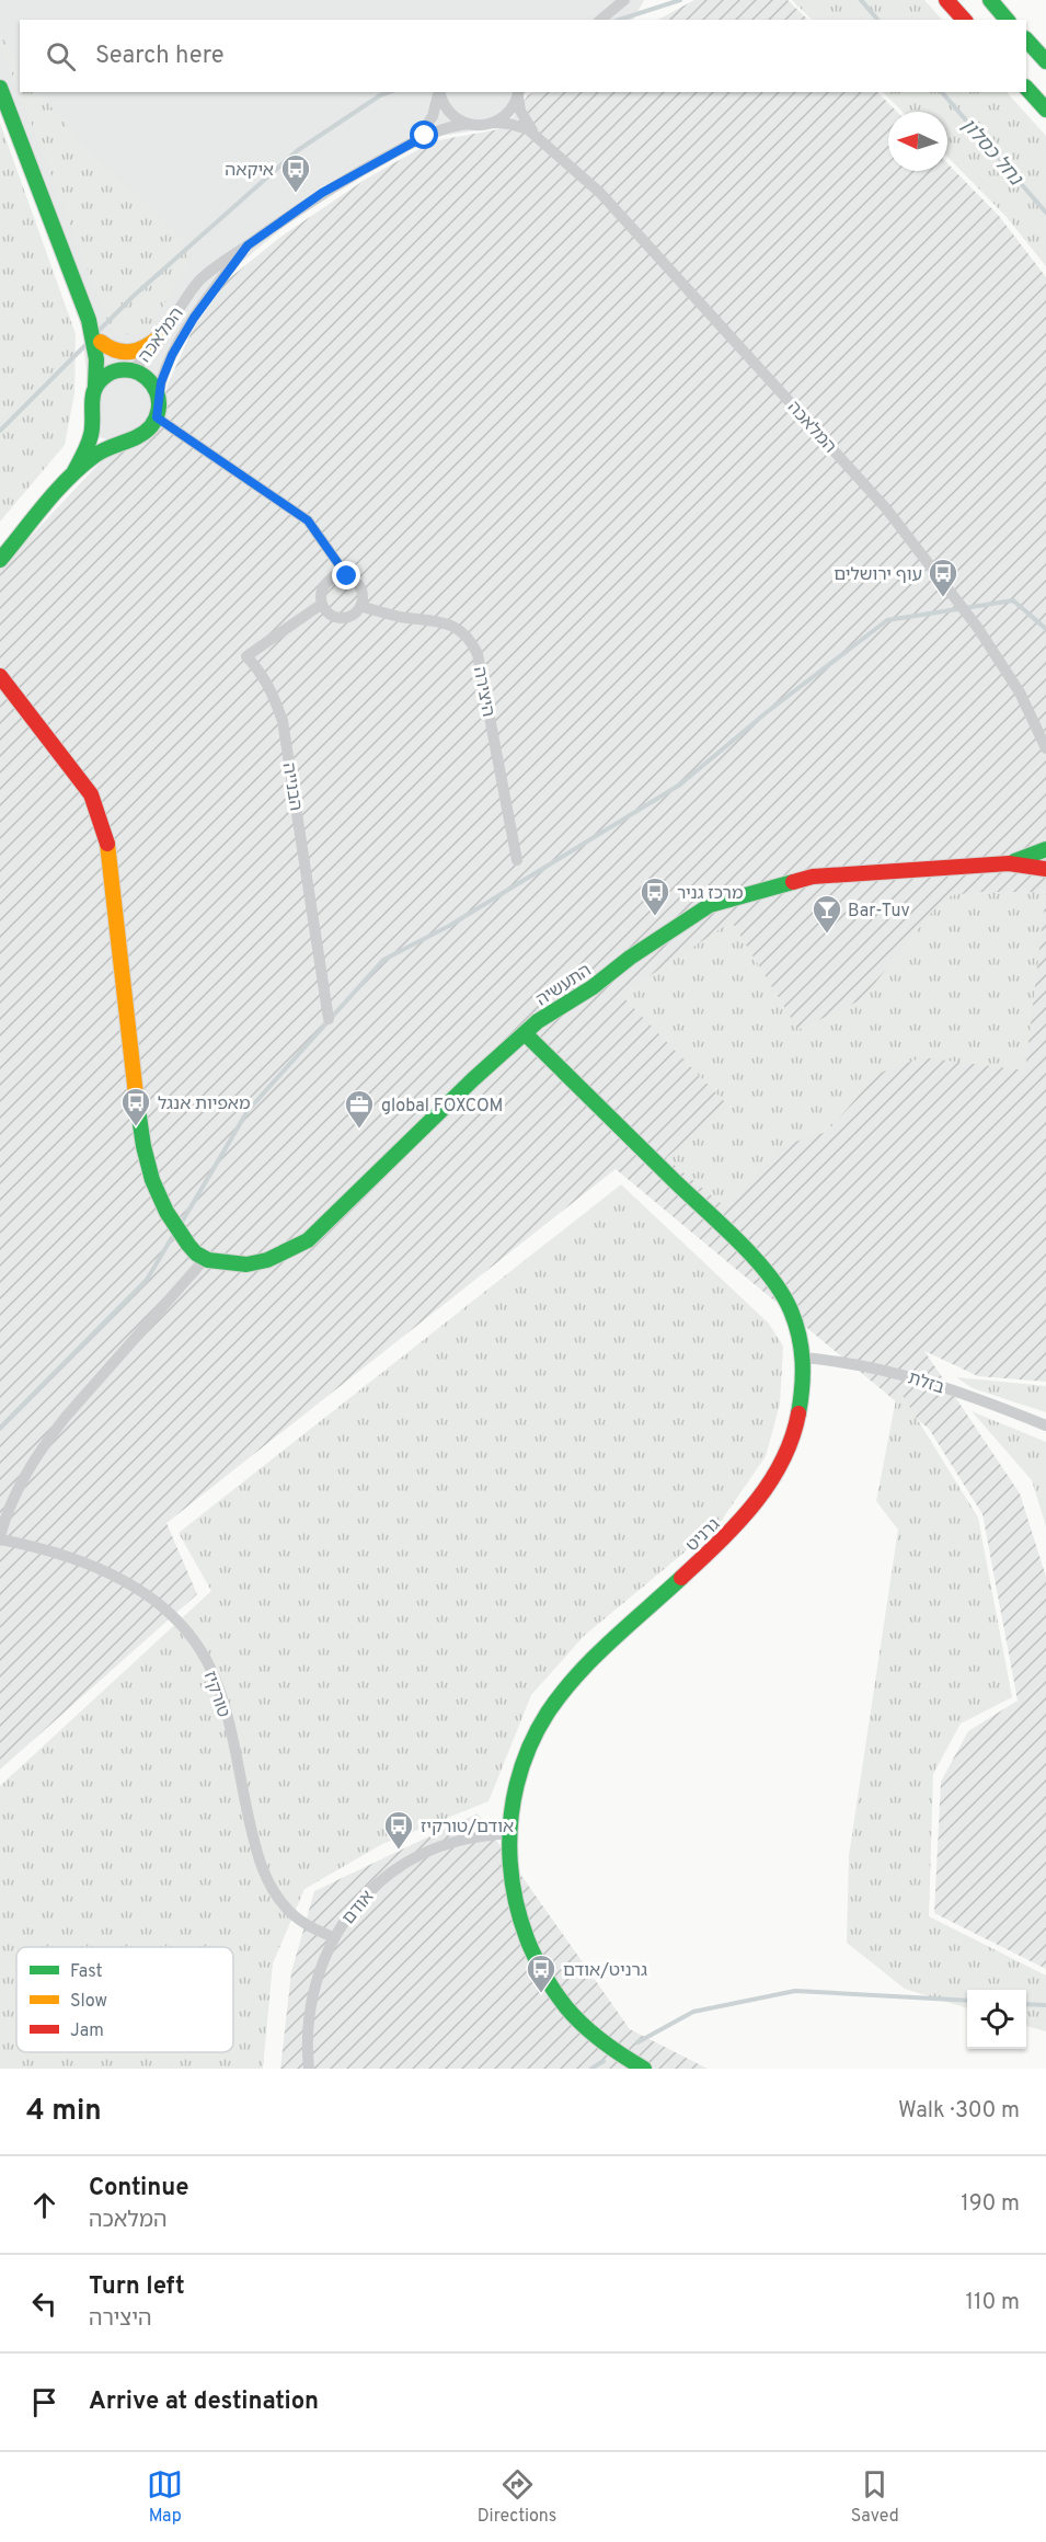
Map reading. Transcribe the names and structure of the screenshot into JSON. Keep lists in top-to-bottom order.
{
  "streets": {
    "main road": ["התעשיה", "גרניט"],
    "street": [
      "המלאכה",
      "היצירה",
      "הבנייה",
      "בזלת",
      "טורקיז",
      "אודם"
    ]
  },
  "crossings": [
    ["היצירה", "הבנייה"],
    ["התעשיה", "גרניט"],
    ["בזלת", "גרניט"],
    ["גרניט", "אודם"],
    ["טורקיז", "אודם"]
  ],
  "water": ["נחל כסלון"],
  "places": {
    "bus stop": [
      "איקאה",
      "עוף ירושלים",
      "מרכז גניר",
      "מאפיות אנגל",
      "אודם/טורקיז",
      "גרניט/אודם"
    ],
    "bar": ["Bar-Tuv"],
    "office": ["global FOXCOM"]
  },
  "legend": ["Fast", "Slow", "Jam"],
  "north": "left",
  "page": {
    "search": "Search here",
    "heading": ["4 min", "Walk · 300 m"],
    "list": [
      ["Continue", "המלאכה", "190 m"],
      ["Turn left", "היצירה", "110 m"],
      "Arrive at destination"
    ],
    "nav": ["Map", "Directions", "Saved"]
  }
}
